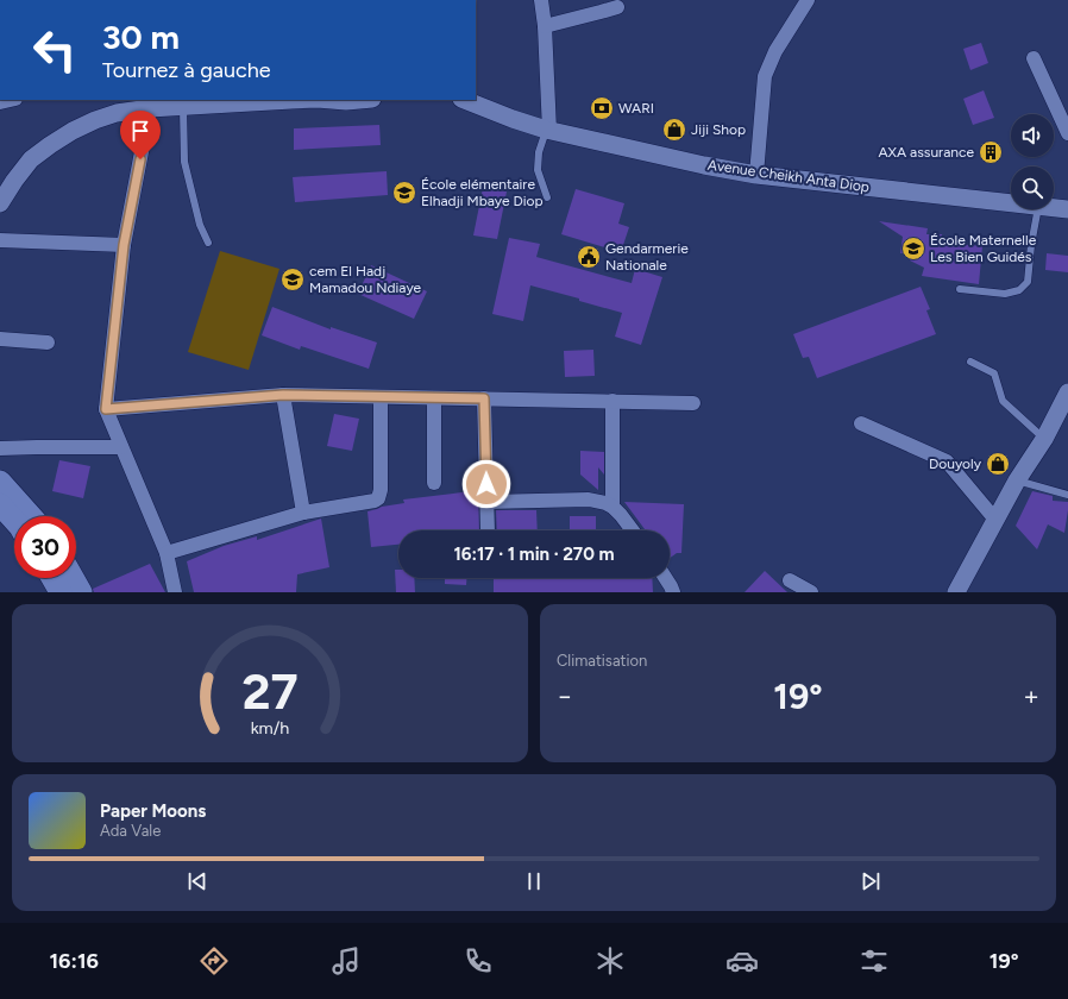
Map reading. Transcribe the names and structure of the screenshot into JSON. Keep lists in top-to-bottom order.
{
  "streets": {
    "street": ["Avenue Cheikh Anta Diop"]
  },
  "places": {
    "bank": ["WARI"],
    "shop": ["Jiji Shop", "Douyoly"],
    "building": ["AXA assurance"],
    "school or university": ["École elémentaire Elhadji Mbaye Diop", "École Maternelle Les Bien Guidés", "cem El Hadj Mamadou Ndiaye"],
    "public building": ["Gendarmerie Nationale"]
  },
  "page": {
    "turn": ["30 m", "Tournez à gauche"],
    "limit": "30",
    "trip": "16:17 · 1 min · 270 m",
    "tile": "Climatisation",
    "heat": ["−", "19°", "+"],
    "song": ["Paper Moons", "Ada Vale"],
    "tabs": ["16:16", "19°"],
    "gauge": ["27", "km/h"]
  }
}
